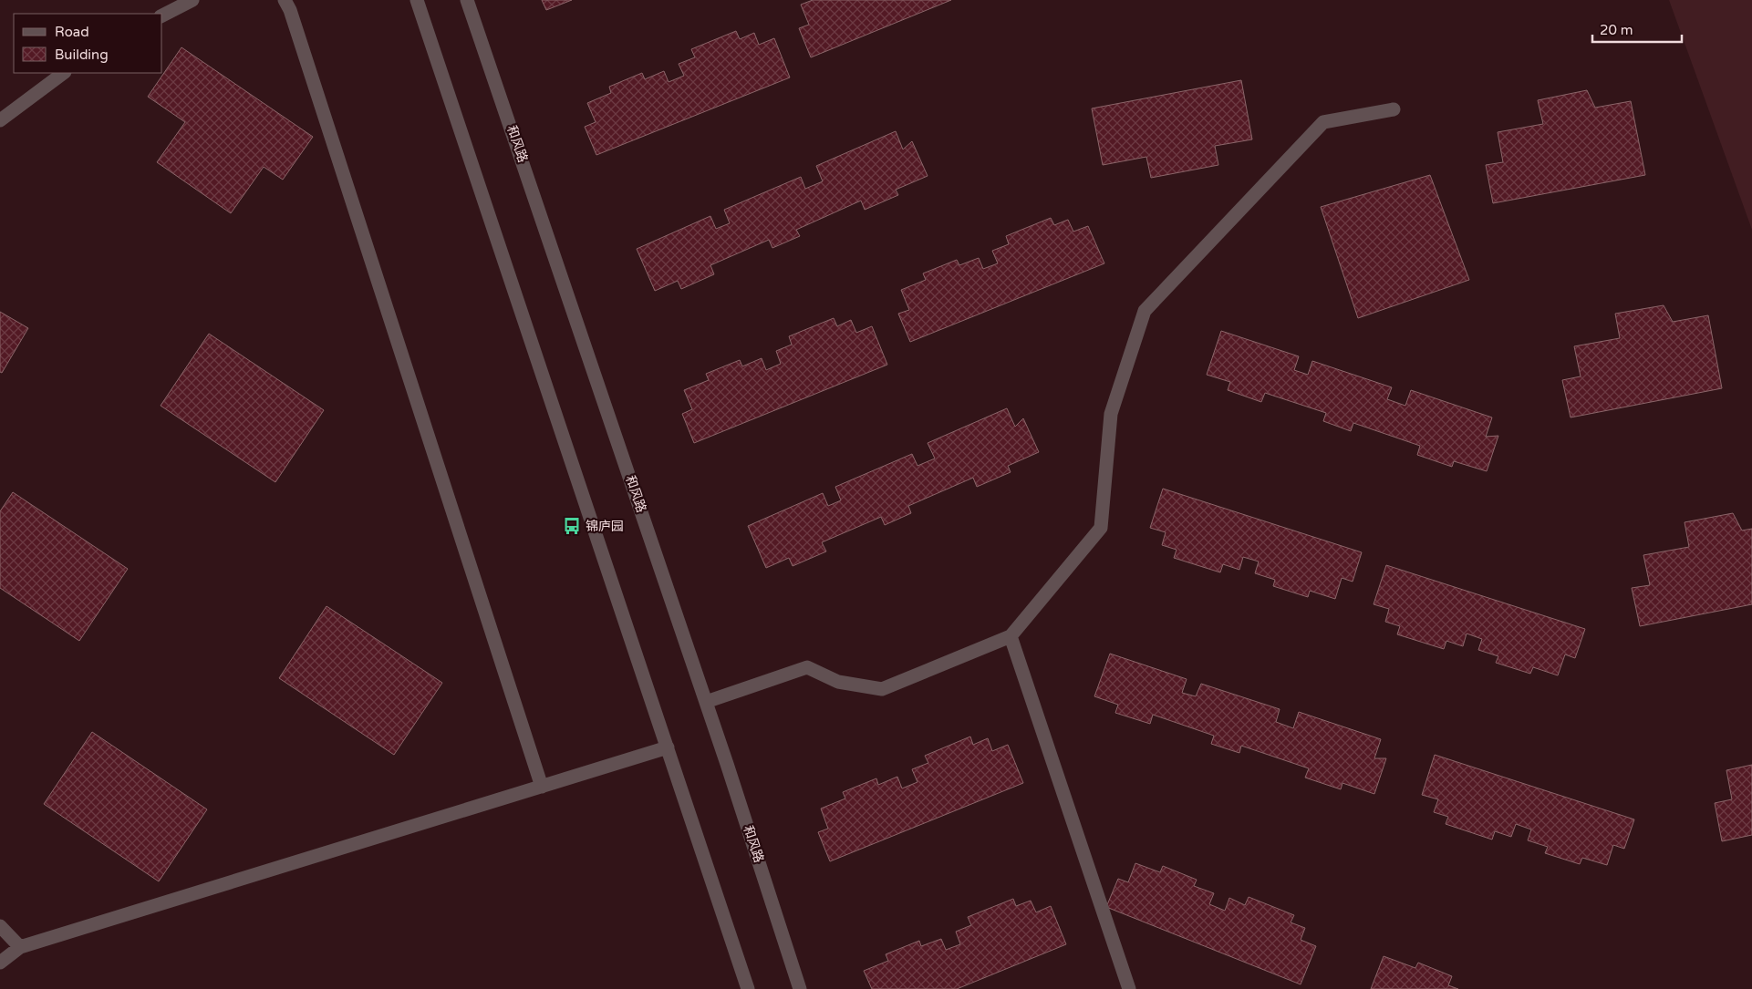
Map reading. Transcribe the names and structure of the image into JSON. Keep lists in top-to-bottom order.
{
  "streets": {
    "street": ["和风路"]
  },
  "places": {
    "bus stop": ["锦庐园"]
  },
  "legend": ["Road", "Building"],
  "scale_bar": "20 m"
}
